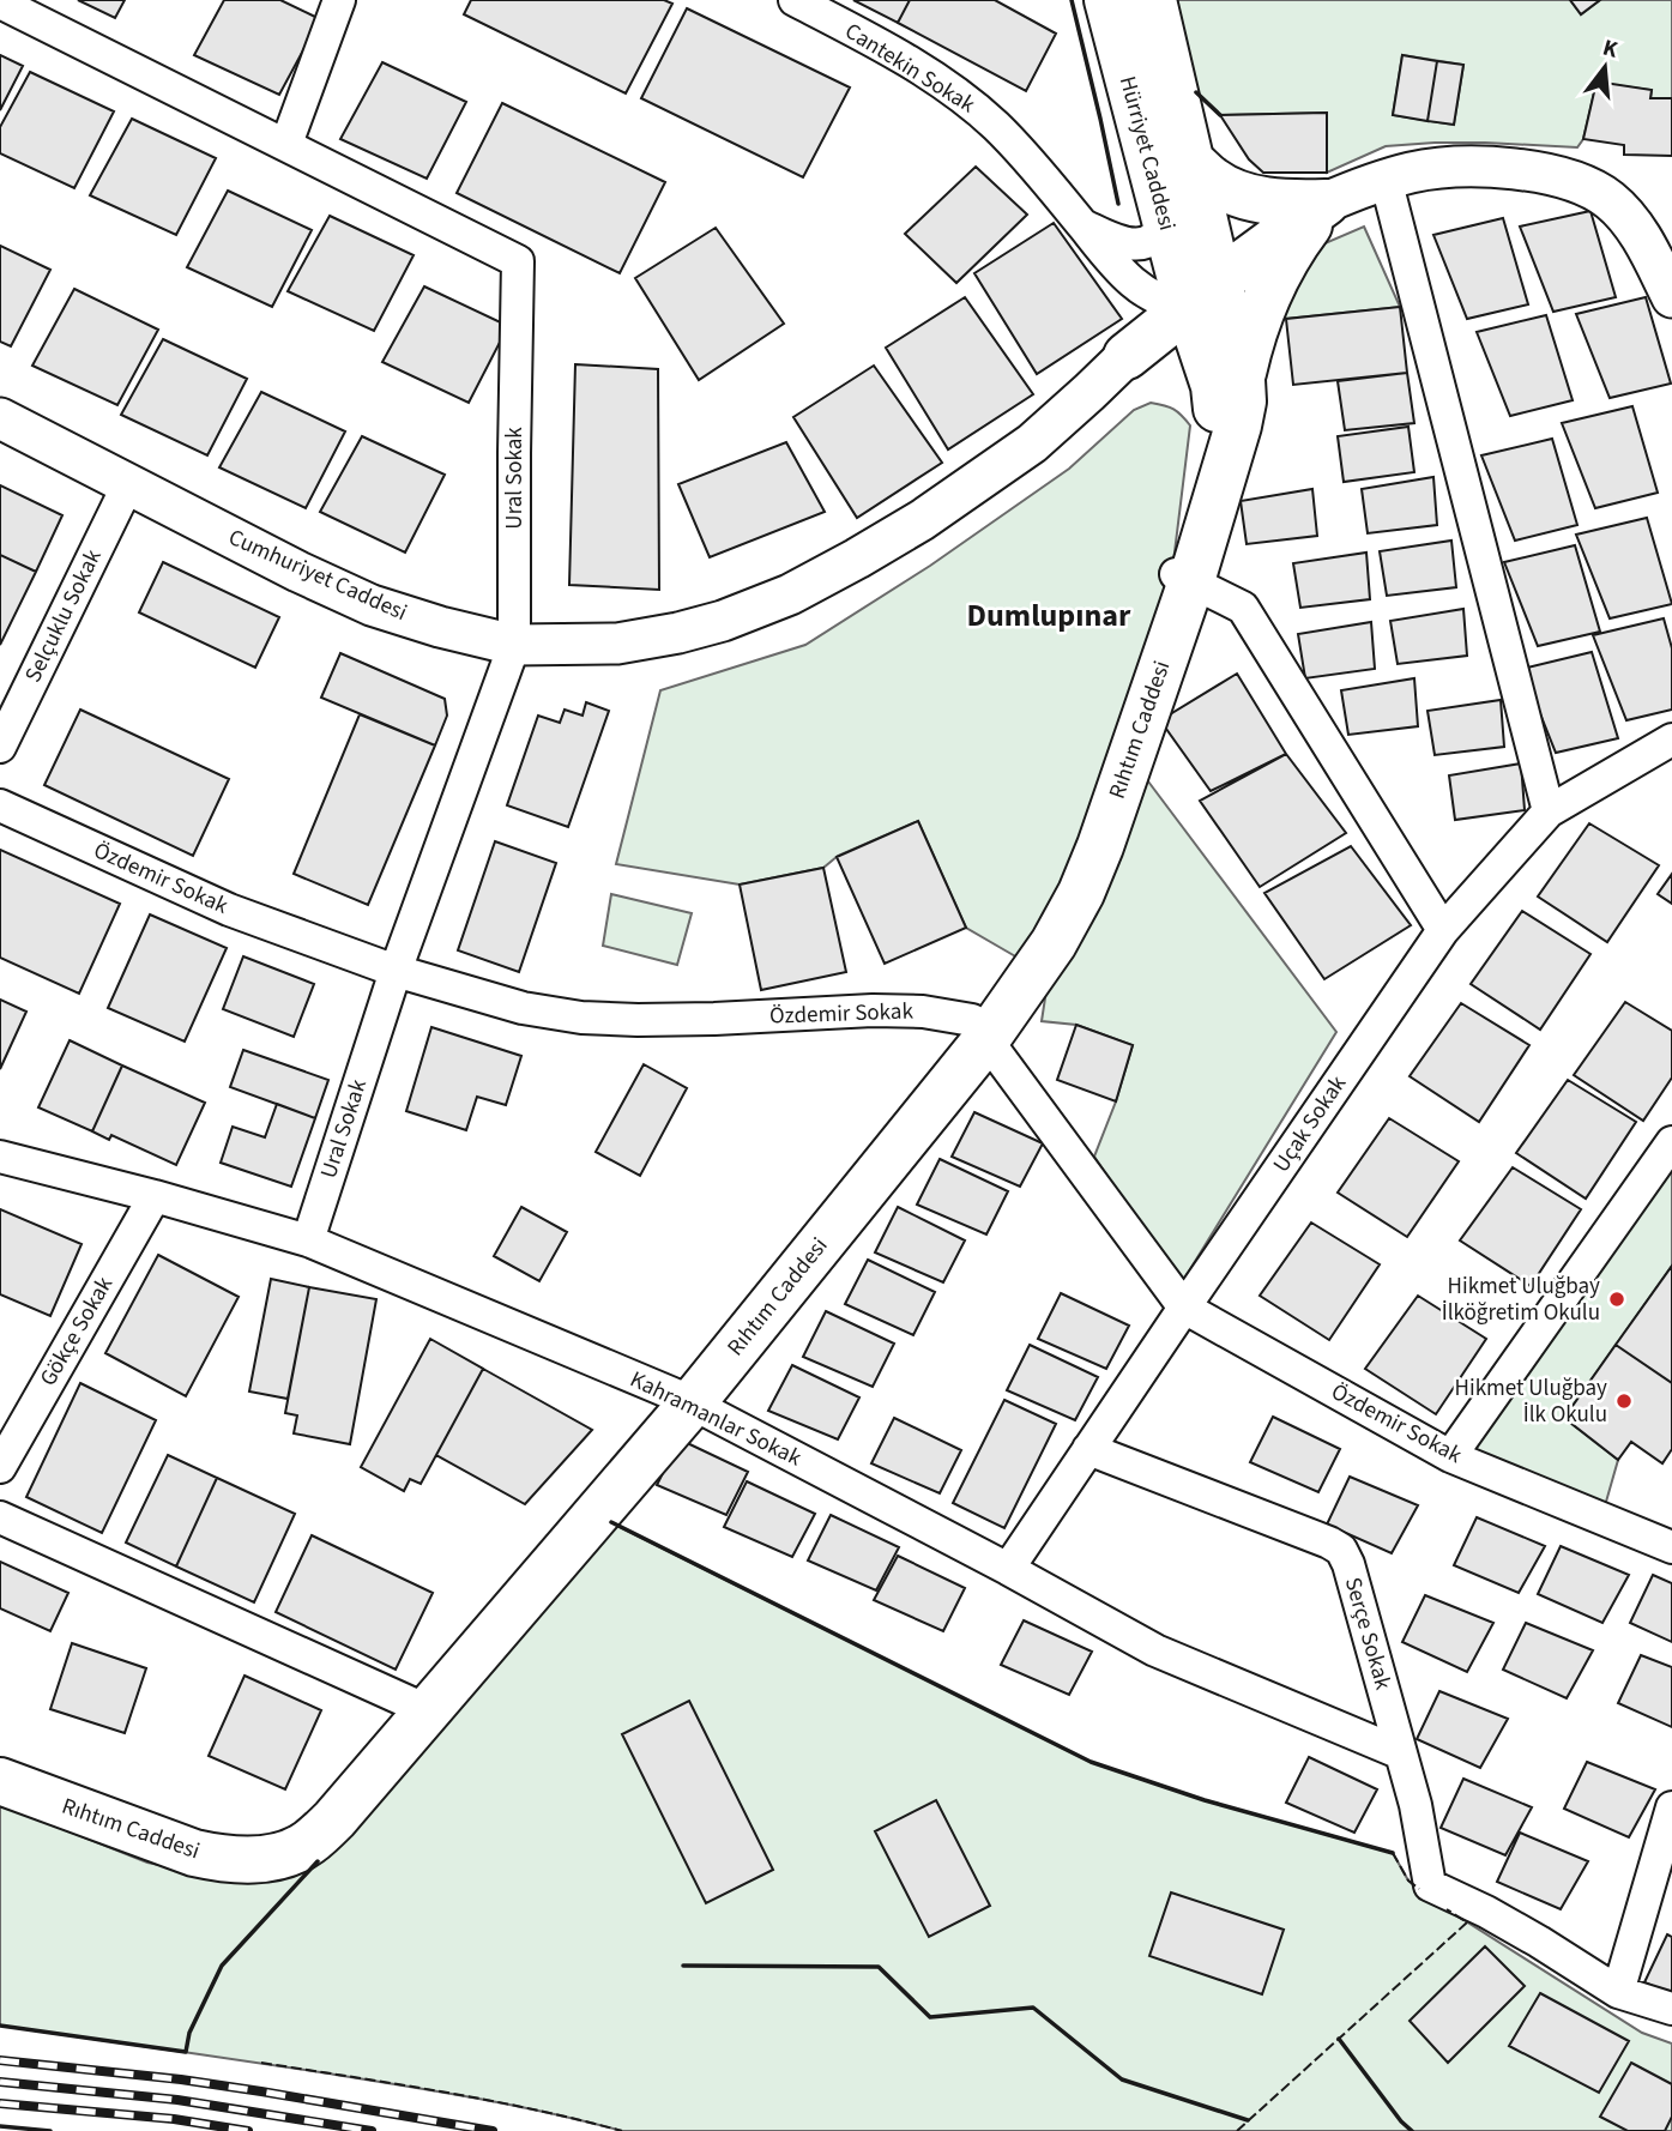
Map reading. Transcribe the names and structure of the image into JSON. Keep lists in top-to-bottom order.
{
  "streets": {
    "main road": ["Hürriyet Caddesi", "Rıhtım Caddesi"],
    "street": [
      "Cantekin Sokak",
      "Ural Sokak",
      "Cumhuriyet Caddesi",
      "Selçuklu Sokak",
      "Özdemir Sokak",
      "Uçak Sokak",
      "Gökçe Sokak",
      "Kahramanlar Sokak",
      "Serçe Sokak"
    ]
  },
  "crossings": [
    ["Cantekin Sokak", "Hürriyet Caddesi"],
    ["Ural Sokak", "Cumhuriyet Caddesi"],
    ["Ural Sokak", "Özdemir Sokak"],
    ["Ural Sokak", "Kahramanlar Sokak"],
    ["Cumhuriyet Caddesi", "Selçuklu Sokak"],
    ["Rıhtım Caddesi", "Özdemir Sokak"],
    ["Rıhtım Caddesi", "Kahramanlar Sokak"],
    ["Özdemir Sokak", "Uçak Sokak"],
    ["Uçak Sokak", "Kahramanlar Sokak"],
    ["Uçak Sokak", "Serçe Sokak"],
    ["Gökçe Sokak", "Kahramanlar Sokak"],
    ["Kahramanlar Sokak", "Serçe Sokak"]
  ],
  "districts": ["Dumlupınar"],
  "places": ["Hikmet Uluğbay İlköğretim Okulu", "Hikmet Uluğbay İlk Okulu"],
  "north": "top"
}
